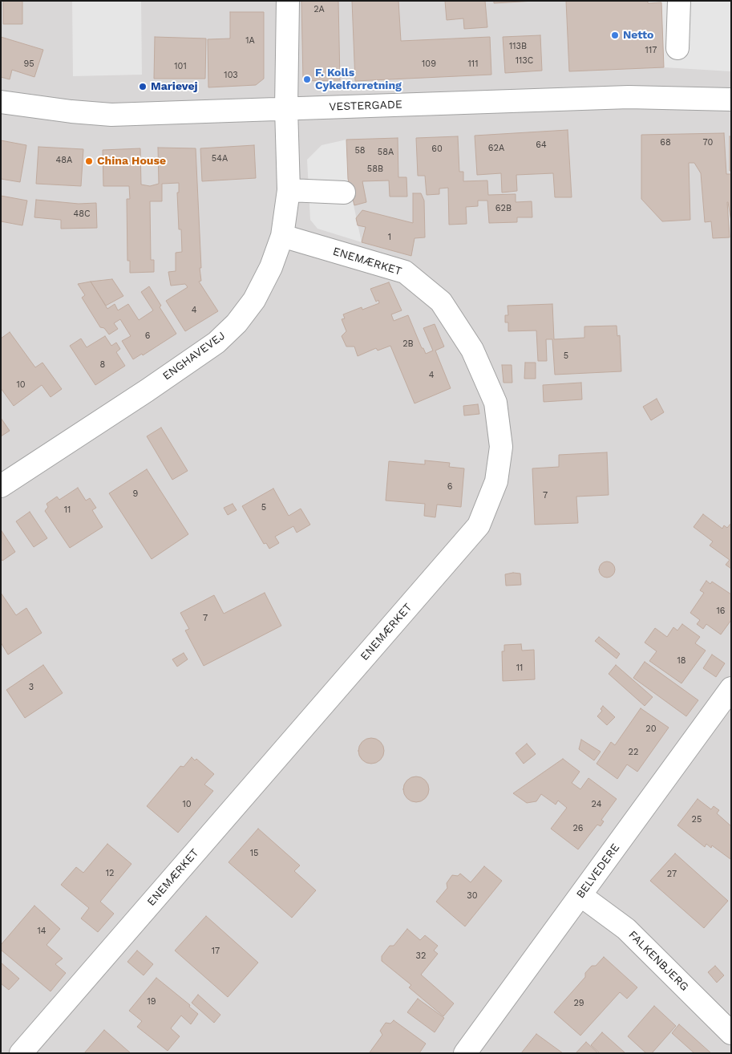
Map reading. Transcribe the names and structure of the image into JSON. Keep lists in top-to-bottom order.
{
  "streets": {
    "street": [
      "VESTERGADE",
      "ENEMÆRKET",
      "ENGHAVEVEJ",
      "BELVEDERE",
      "FALKENBJERG"
    ]
  },
  "crossings": [
    ["VESTERGADE", "ENGHAVEVEJ"],
    ["ENEMÆRKET", "ENGHAVEVEJ"],
    ["BELVEDERE", "FALKENBJERG"]
  ],
  "places": [
    "Netto",
    "F. Kolls Cykelforretning",
    "Marievej",
    "China House"
  ],
  "house_numbers": [
    "2A",
    "1A",
    "113B",
    "117",
    "113C",
    "95",
    "109",
    "111",
    "101",
    "103",
    "68",
    "70",
    "64",
    "62A",
    "60",
    "58",
    "58A",
    "54A",
    "48A",
    "58B",
    "62B",
    "48C",
    "1",
    "4",
    "6",
    "2B",
    "5",
    "8",
    "4",
    "10",
    "6",
    "9",
    "7",
    "5",
    "11",
    "16",
    "7",
    "18",
    "11",
    "3",
    "20",
    "22",
    "10",
    "24",
    "25",
    "26",
    "15",
    "12",
    "27",
    "30",
    "14",
    "17",
    "32",
    "19",
    "29"
  ]
}
